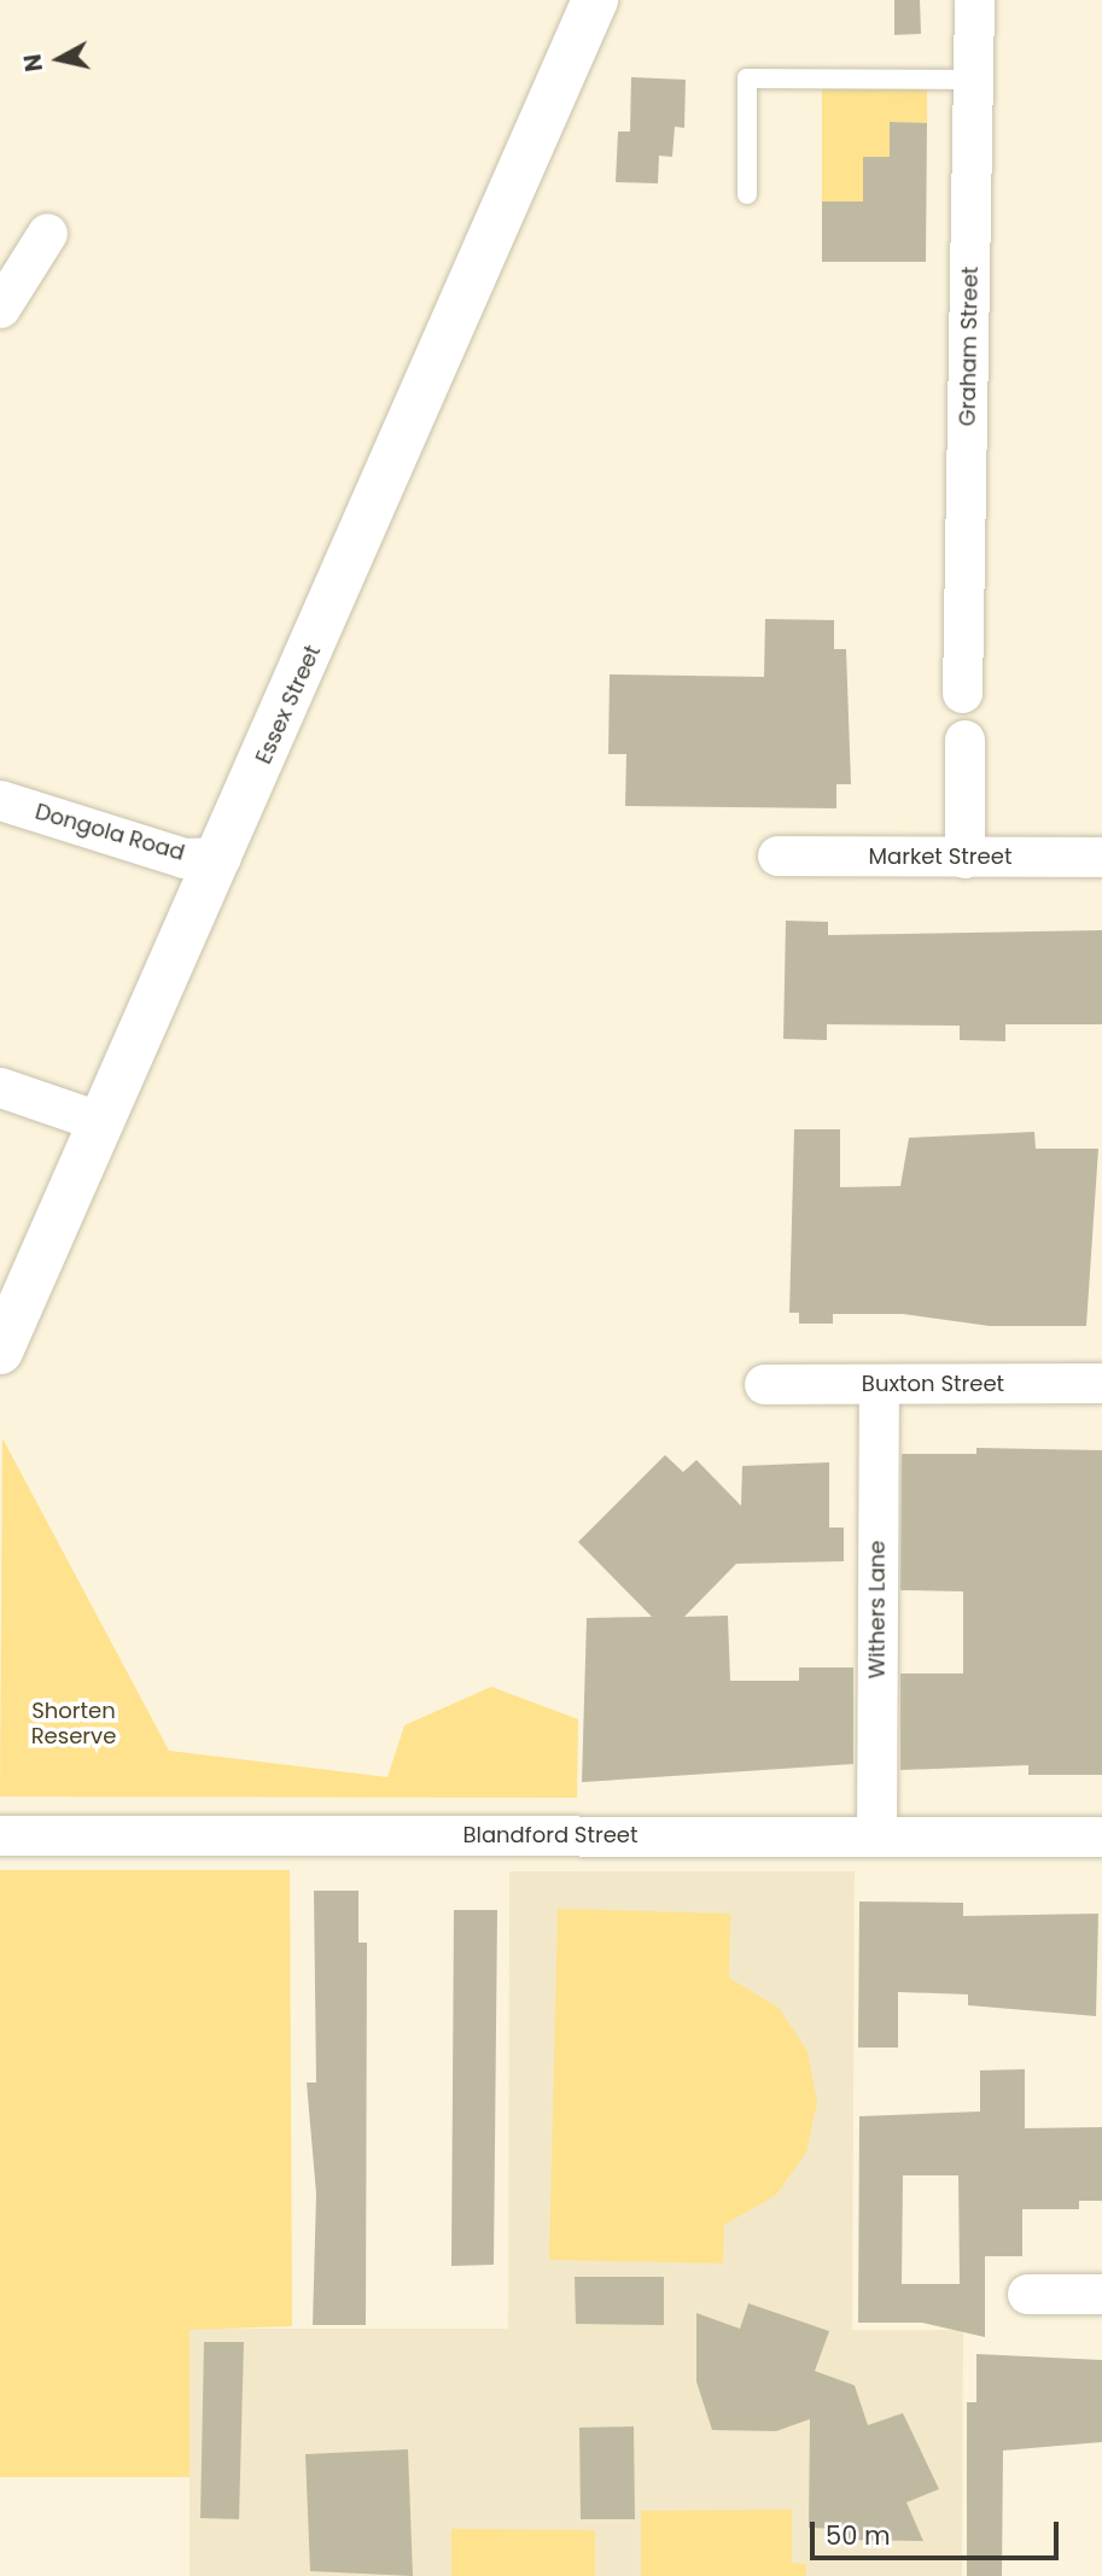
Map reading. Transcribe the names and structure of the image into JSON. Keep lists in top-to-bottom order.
{
  "streets": {
    "street": [
      "Graham Street",
      "Essex Street",
      "Dongola Road",
      "Market Street",
      "Buxton Street",
      "Withers Lane",
      "Blandford Street"
    ]
  },
  "crossings": [
    ["Essex Street", "Dongola Road"],
    ["Buxton Street", "Withers Lane"],
    ["Withers Lane", "Blandford Street"]
  ],
  "parks": ["Shorten Reserve"],
  "scale_bar": "50 m",
  "north": "left"
}
